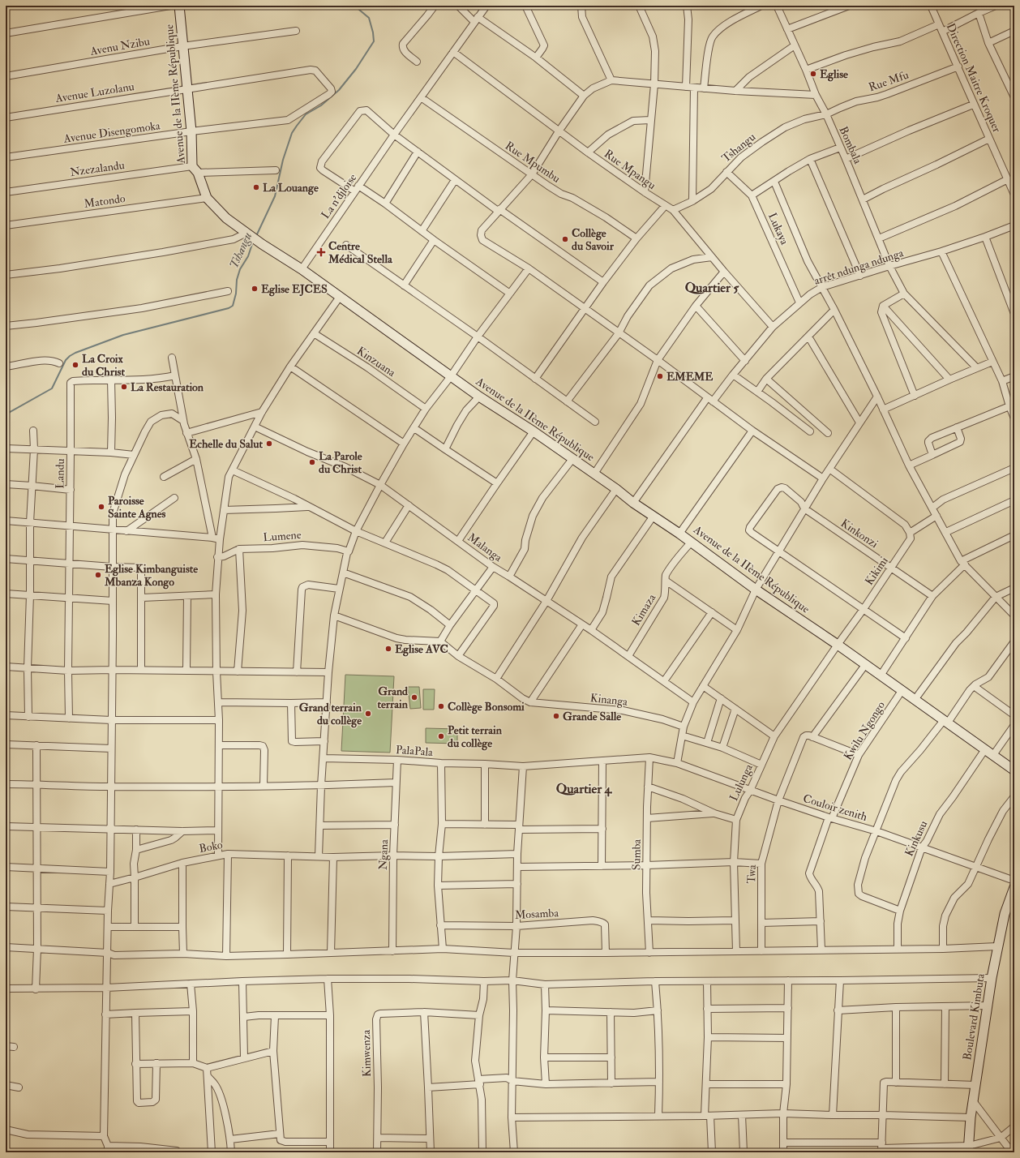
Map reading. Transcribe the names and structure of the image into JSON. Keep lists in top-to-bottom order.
{
  "streets": {
    "street": [
      "Avenu Nzibu",
      "Direction Maitre Kroquer",
      "Rue Mfu",
      "Avenue Luzolanu",
      "Avenue de la IIème République",
      "Avenue Disengomoka",
      "Bombala",
      "Tshangu",
      "Rue Mpumbu",
      "Nzezalandu",
      "Rue Mpangu",
      "La n'djloise",
      "Matondo",
      "Lukaya",
      "arrêt ndunga ndunga",
      "Kinzuana",
      "Landu",
      "Kinkonzi",
      "Lumene",
      "Malanga",
      "Kikimi",
      "Kimaza",
      "Kinanga",
      "Kwilu Ngongo",
      "PalaPala",
      "Lulunga",
      "Couloir zenith",
      "Kinkusu",
      "Boko",
      "Ngana",
      "Sumba",
      "Twa",
      "Mosamba",
      "Boulevard Kimbuta",
      "Kimwenza"
    ]
  },
  "crossings": [
    ["Avenu Nzibu", "Avenue de la IIème République"],
    ["Direction Maitre Kroquer", "Rue Mfu"],
    ["Rue Mfu", "Bombala"],
    ["Rue Mfu", "Tshangu"],
    ["Avenue Luzolanu", "Avenue de la IIème République"],
    ["Avenue Luzolanu", "Avenue Disengomoka"],
    ["Avenue de la IIème République", "Avenue Disengomoka"],
    ["Avenue de la IIème République", "Nzezalandu"],
    ["Avenue de la IIème République", "La n'djloise"],
    ["Avenue de la IIème République", "Matondo"],
    ["Avenue de la IIème République", "arrêt ndunga ndunga"],
    ["Avenue de la IIème République", "Kikimi"],
    ["Avenue de la IIème République", "Kimaza"],
    ["Avenue de la IIème République", "Kwilu Ngongo"],
    ["Avenue de la IIème République", "Lulunga"],
    ["Avenue de la IIème République", "Kinkusu"],
    ["Bombala", "Tshangu"],
    ["Bombala", "arrêt ndunga ndunga"],
    ["Tshangu", "Rue Mpangu"],
    ["Tshangu", "Lukaya"],
    ["Rue Mpumbu", "La n'djloise"],
    ["Rue Mpangu", "La n'djloise"],
    ["Rue Mpangu", "arrêt ndunga ndunga"],
    ["Lukaya", "arrêt ndunga ndunga"],
    ["Kinkonzi", "Kikimi"],
    ["Malanga", "Kimaza"],
    ["Kikimi", "Lulunga"],
    ["Kwilu Ngongo", "Couloir zenith"],
    ["PalaPala", "Couloir zenith"],
    ["PalaPala", "Ngana"],
    ["Lulunga", "Couloir zenith"],
    ["Couloir zenith", "Kinkusu"],
    ["Couloir zenith", "Sumba"],
    ["Couloir zenith", "Twa"],
    ["Boko", "Ngana"]
  ],
  "districts": ["Quartier 5", "Quartier 4"],
  "water": ["Tshangu"],
  "places": {
    "other": [
      "Eglise",
      "La Louange",
      "Collège du Savoir",
      "Eglise EJCES",
      "La Croix du Christ",
      "EMEME",
      "La Restauration",
      "Echelle du Salut",
      "La Parole du Christ",
      "Paroisse Sainte Agnes",
      "Eglise Kimbanguiste Mbanza Kongo",
      "Eglise AVC",
      "Grand terrain",
      "Collège Bonsomi",
      "Grand terrain du collège",
      "Grande Salle",
      "Petit terrain du collège"
    ],
    "health": ["Centre Médical Stella"]
  }
}
